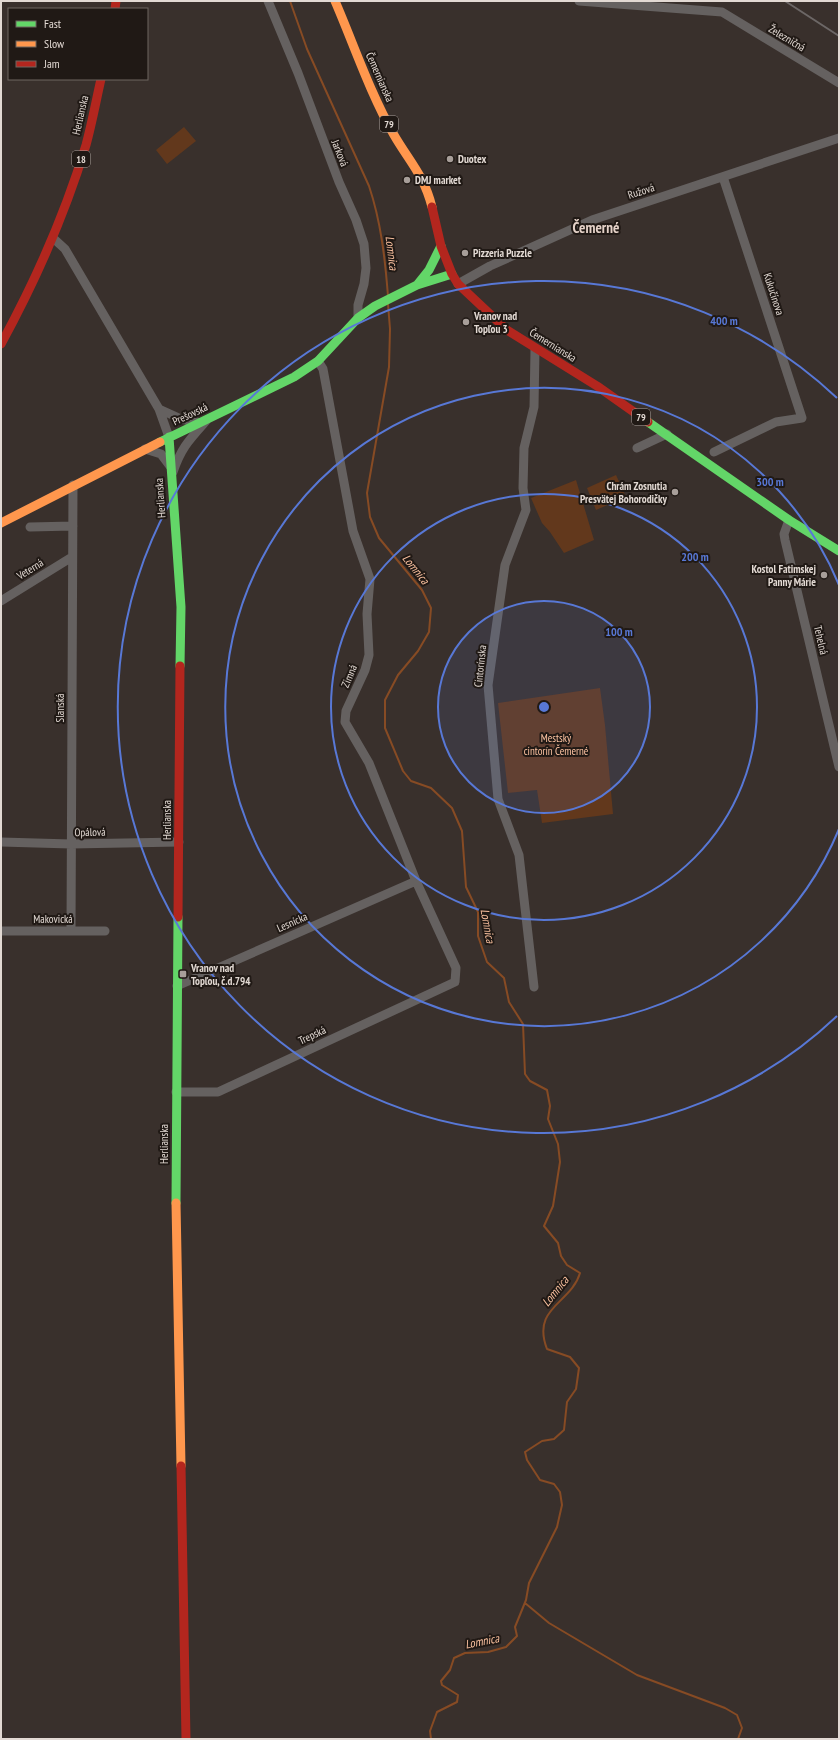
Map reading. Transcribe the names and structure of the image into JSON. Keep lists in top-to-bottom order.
{
  "streets": {
    "main road": [
      "Čemernianska",
      "Herlianska",
      "79",
      "18",
      "Prešovská"
    ],
    "street": [
      "Železničná",
      "Jarková",
      "Ružová",
      "Kukučínova",
      "Veterná",
      "Tehelná",
      "Cintorínska",
      "Zimná",
      "Slanská",
      "Opálová",
      "Makovická",
      "Lesnícka",
      "Trepská"
    ]
  },
  "crossings": [
    ["Čemernianska", "Ružová"],
    ["Čemernianska", "Prešovská"],
    ["Čemernianska", "Tehelná"],
    ["Čemernianska", "Cintorínska"],
    ["Herlianska", "18"],
    ["Herlianska", "Prešovská"],
    ["Herlianska", "Opálová"],
    ["Herlianska", "Lesnícka"],
    ["Herlianska", "Trepská"],
    ["Jarková", "Prešovská"],
    ["Ružová", "Kukučínova"],
    ["Prešovská", "Zimná"],
    ["Prešovská", "Slanská"],
    ["Veterná", "Slanská"],
    ["Zimná", "Lesnícka"],
    ["Zimná", "Trepská"],
    ["Slanská", "Opálová"],
    ["Slanská", "Makovická"]
  ],
  "districts": ["Čemerné"],
  "water": ["Lomnica"],
  "parks": ["Mestský cintorín Čemerné"],
  "places": {
    "other": [
      "Duotex",
      "DMJ market",
      "Pizzeria Puzzle",
      "Vranov nad Topľou 3",
      "Chrám Zosnutia Presvätej Bohorodičky",
      "Kostol Fatimskej Panny Márie"
    ],
    "transit": ["Vranov nad Topľou, č.d.794"]
  },
  "legend": ["Fast", "Slow", "Jam"],
  "rings": [
    "400 m",
    "300 m",
    "200 m",
    "100 m"
  ]
}
